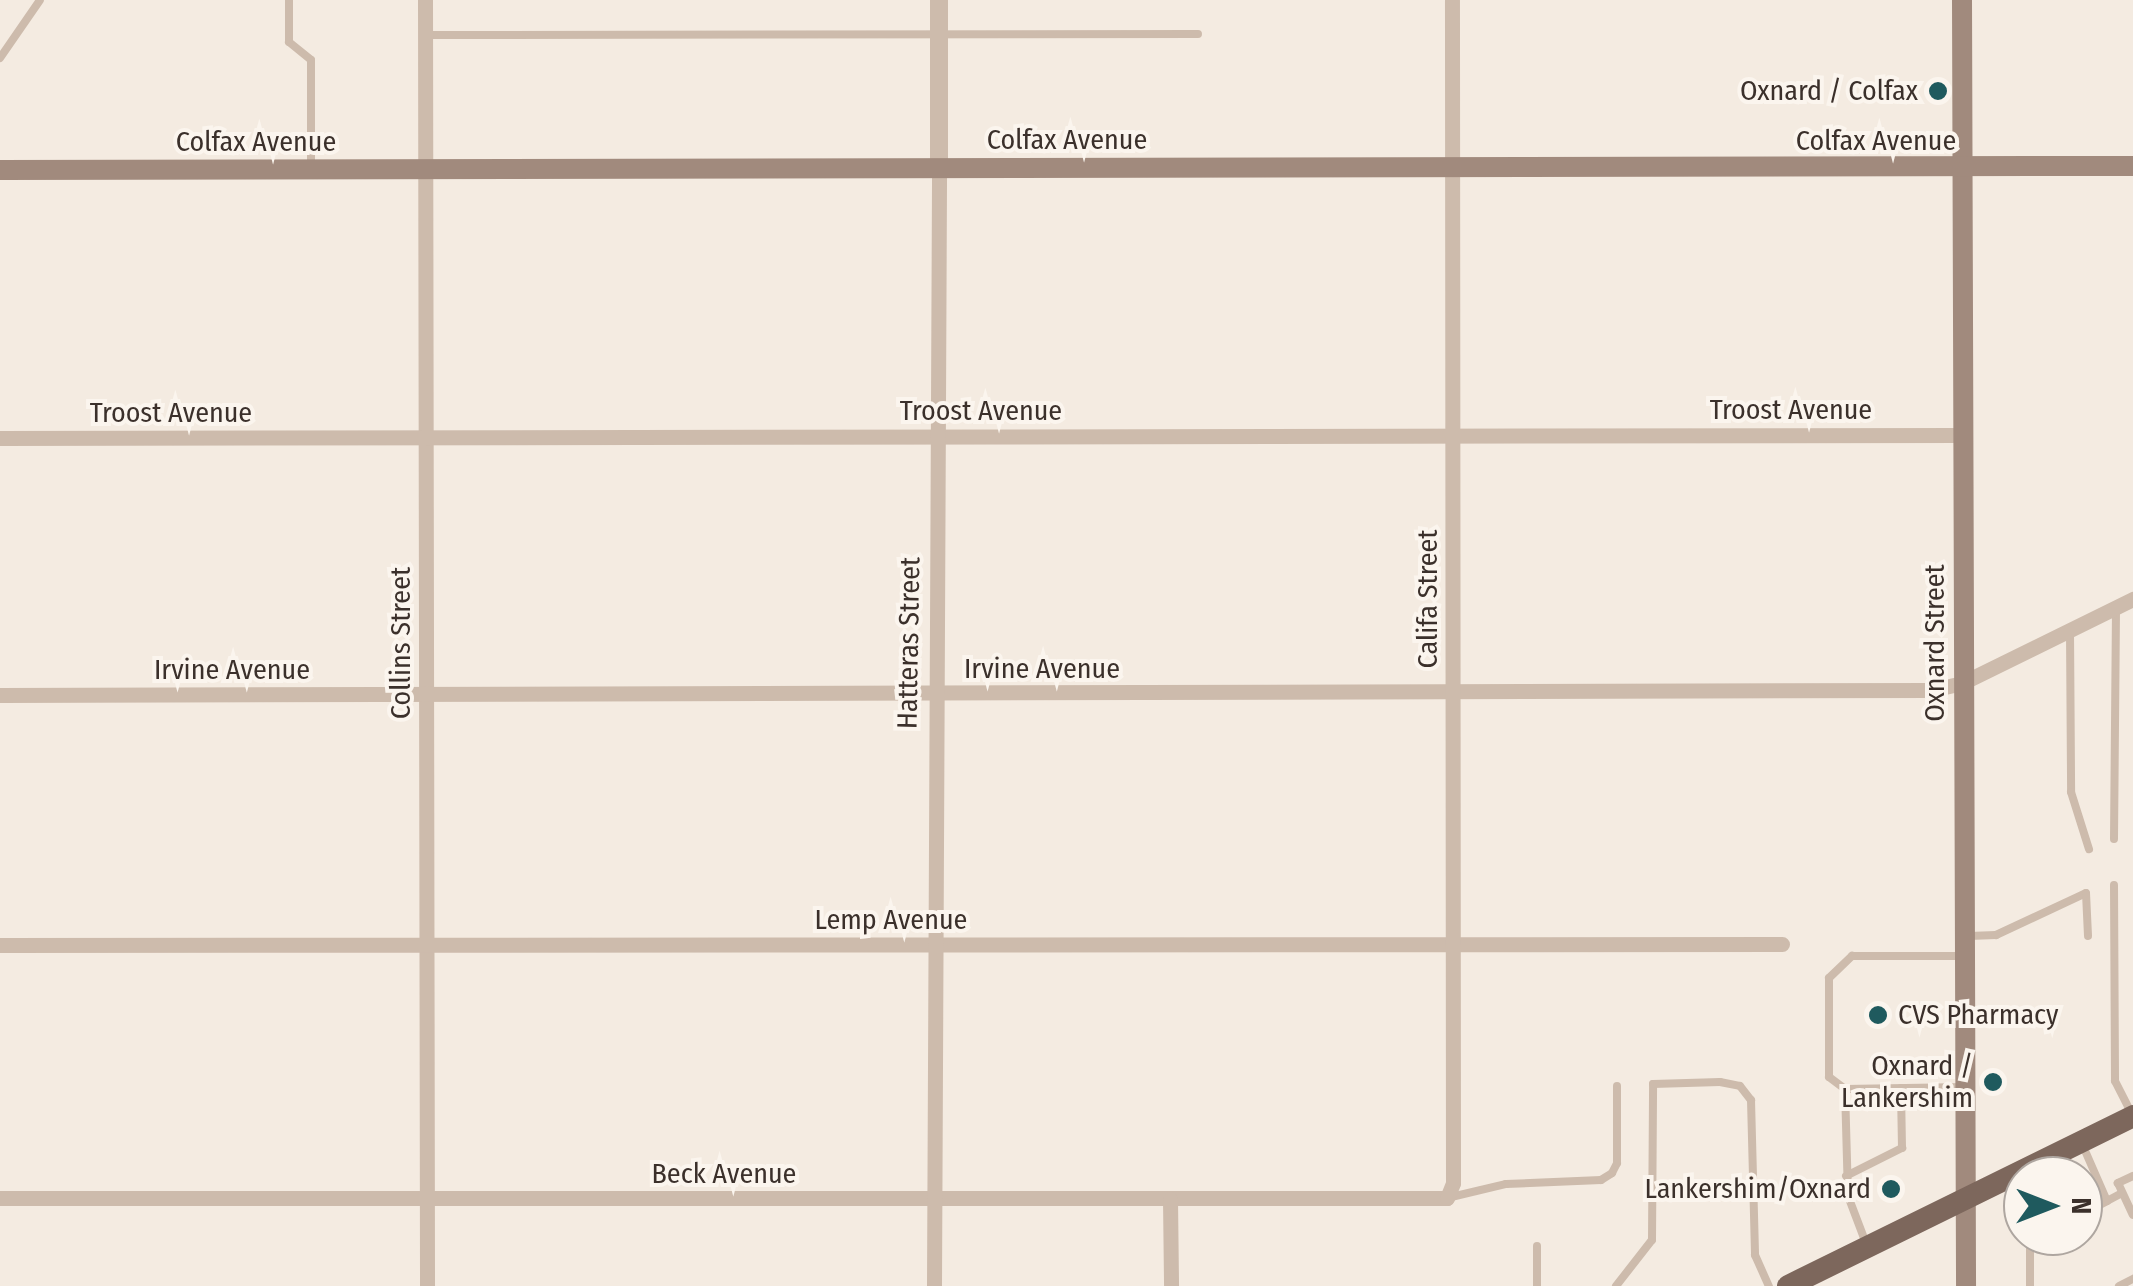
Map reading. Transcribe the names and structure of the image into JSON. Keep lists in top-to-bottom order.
{
  "streets": {
    "main road": ["Colfax Avenue", "Oxnard Street"],
    "street": [
      "Troost Avenue",
      "Califa Street",
      "Collins Street",
      "Hatteras Street",
      "Irvine Avenue",
      "Lemp Avenue",
      "Beck Avenue"
    ]
  },
  "crossings": [
    ["Colfax Avenue", "Califa Street"],
    ["Colfax Avenue", "Collins Street"],
    ["Colfax Avenue", "Hatteras Street"],
    ["Colfax Avenue", "Oxnard Street"],
    ["Troost Avenue", "Califa Street"],
    ["Troost Avenue", "Collins Street"],
    ["Troost Avenue", "Hatteras Street"],
    ["Troost Avenue", "Oxnard Street"],
    ["Califa Street", "Irvine Avenue"],
    ["Califa Street", "Lemp Avenue"],
    ["Califa Street", "Beck Avenue"],
    ["Collins Street", "Irvine Avenue"],
    ["Collins Street", "Lemp Avenue"],
    ["Collins Street", "Beck Avenue"],
    ["Hatteras Street", "Irvine Avenue"],
    ["Hatteras Street", "Lemp Avenue"],
    ["Hatteras Street", "Beck Avenue"],
    ["Oxnard Street", "Irvine Avenue"]
  ],
  "places": [
    "Oxnard / Colfax",
    "CVS Pharmacy",
    "Oxnard / Lankershim",
    "Lankershim/Oxnard"
  ],
  "north": "right"
}
